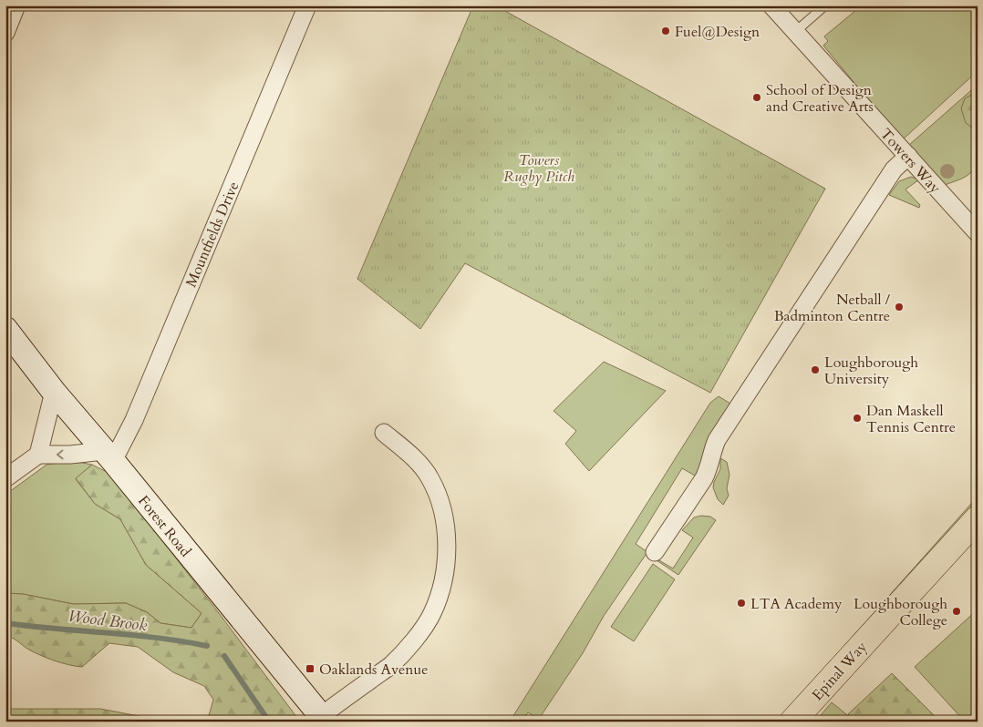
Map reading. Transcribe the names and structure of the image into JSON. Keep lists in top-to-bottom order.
{
  "streets": {
    "main road": ["Epinal Way"],
    "street": ["Towers Way", "Mountfields Drive", "Forest Road"]
  },
  "crossings": [
    ["Mountfields Drive", "Forest Road"]
  ],
  "water": ["Wood Brook"],
  "parks": ["Towers Rugby Pitch"],
  "places": {
    "other": [
      "Fuel@Design",
      "School of Design and Creative Arts",
      "Netball / Badminton Centre",
      "Loughborough University",
      "Dan Maskell Tennis Centre",
      "LTA Academy",
      "Loughborough College"
    ],
    "transit": ["Oaklands Avenue"]
  }
}
